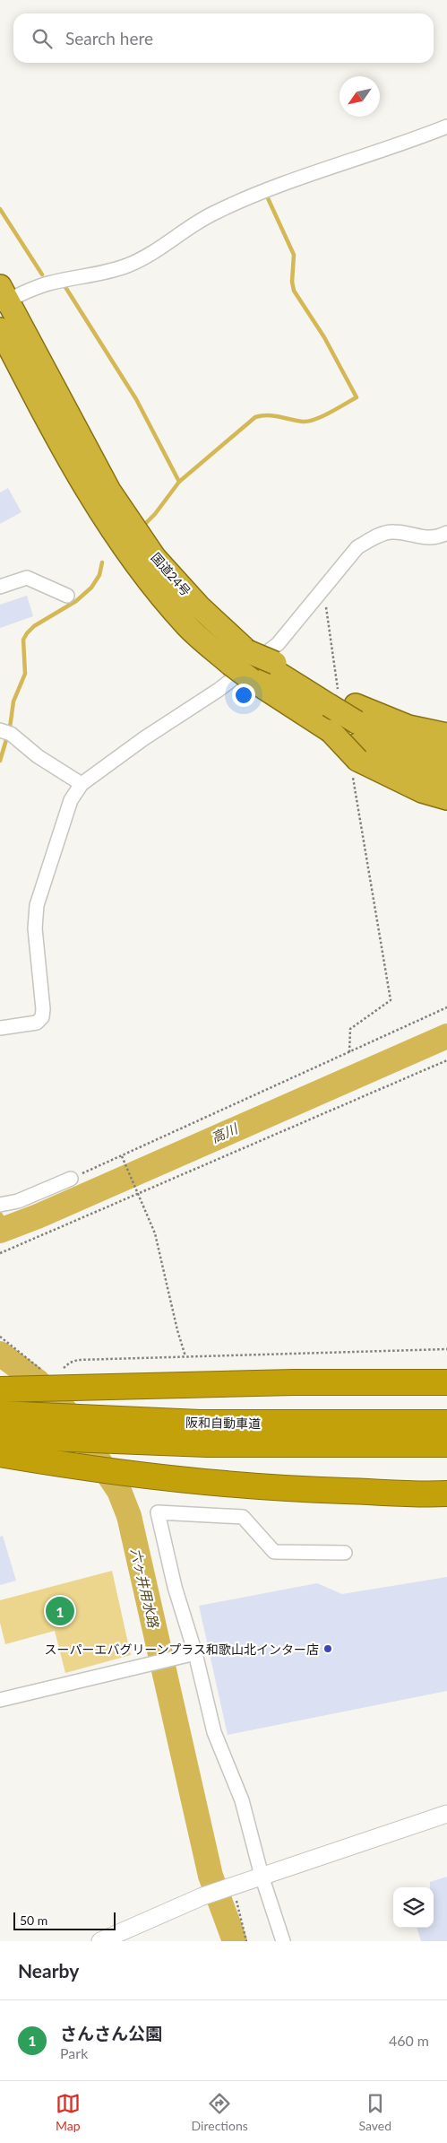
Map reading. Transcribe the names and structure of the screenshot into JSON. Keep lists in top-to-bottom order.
{
  "streets": {
    "highway": ["国道24号", "阪和自動車道"]
  },
  "water": ["高川", "六ヶ井用水路"],
  "places": ["スーパーエバグリーンプラス和歌山北インター店"],
  "scale_bar": "50 m",
  "north": "bottom left",
  "page": {
    "search": "Search here",
    "pins": "1",
    "scale": "50 m",
    "heading": "Nearby",
    "list": [
      {
        "mark": "1",
        "name": "さんさん公園",
        "note": "Park",
        "value": "460 m"
      }
    ],
    "nav": ["Map", "Directions", "Saved"]
  }
}
